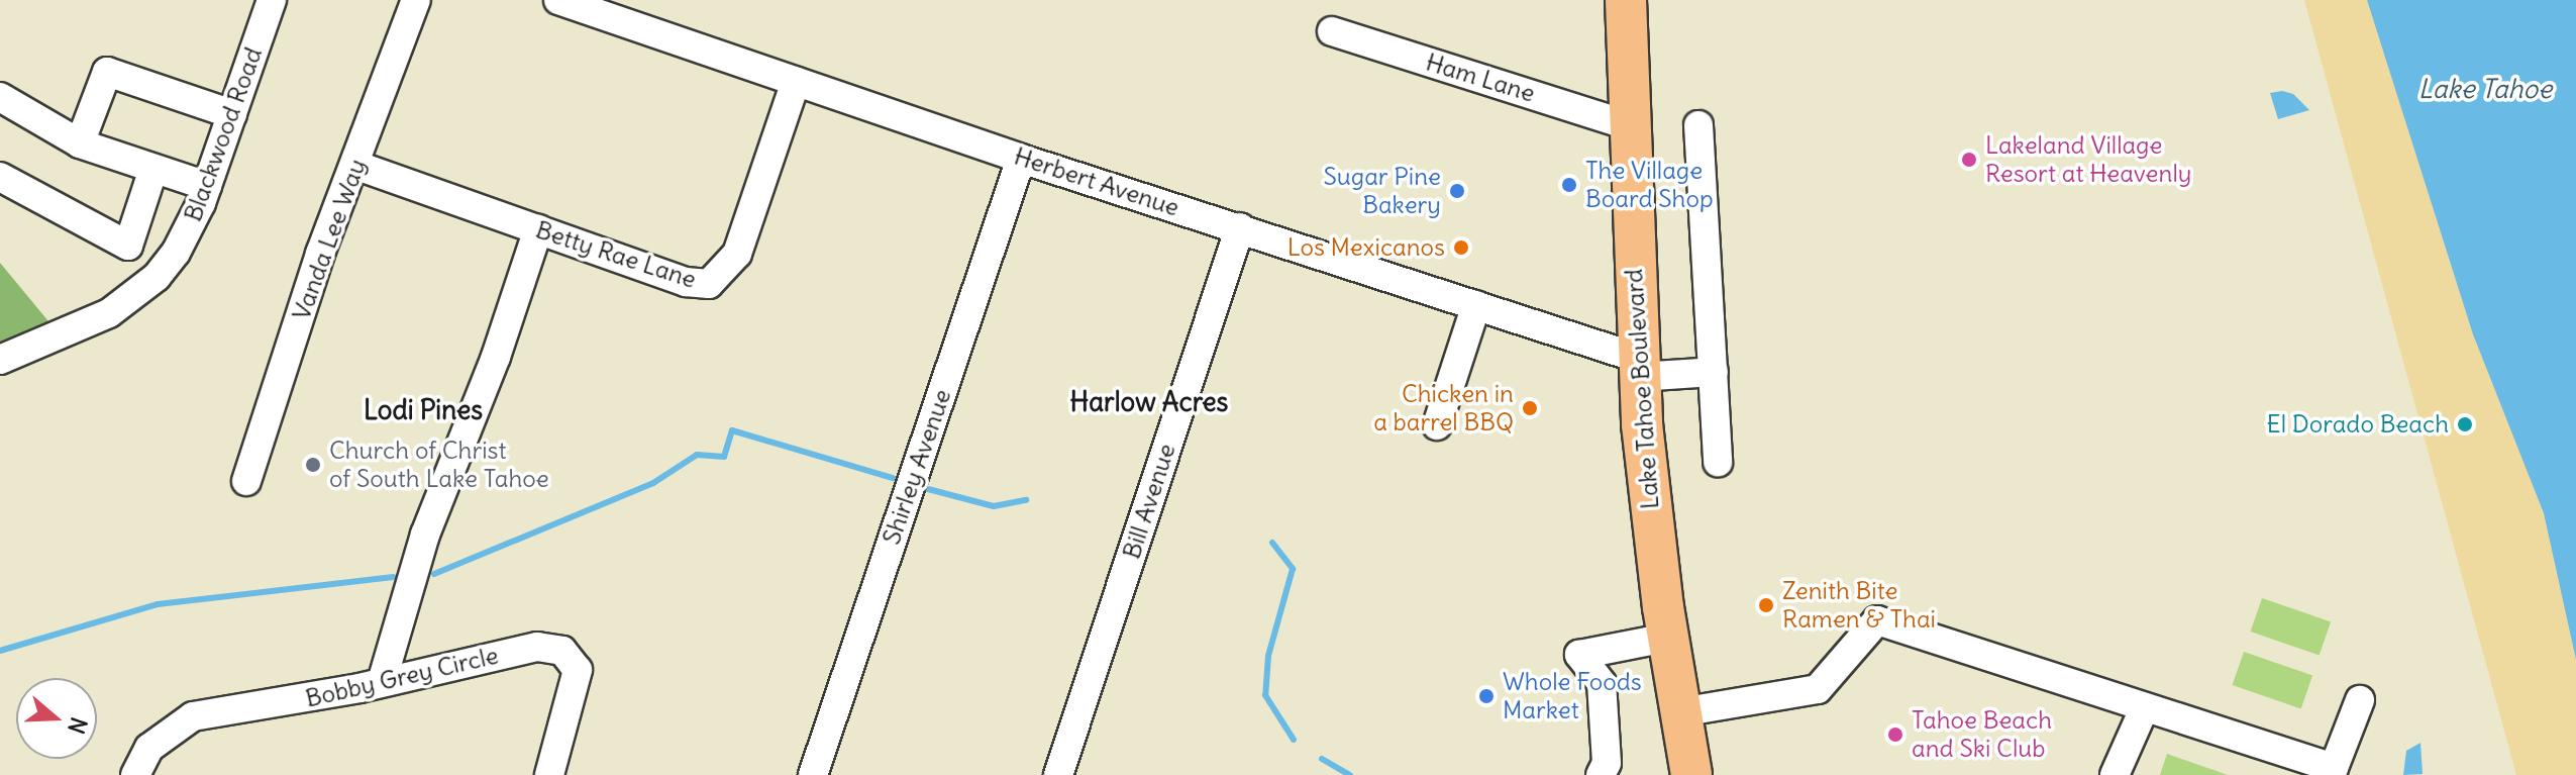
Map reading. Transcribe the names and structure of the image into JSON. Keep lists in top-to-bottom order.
{
  "streets": {
    "highway": ["Lake Tahoe Boulevard"],
    "street": [
      "Ham Lane",
      "Blackwood Road",
      "Herbert Avenue",
      "Vanda Lee Way",
      "Betty Rae Lane",
      "Shirley Avenue",
      "Bill Avenue",
      "Bobby Grey Circle"
    ]
  },
  "crossings": [
    ["Ham Lane", "Lake Tahoe Boulevard"],
    ["Herbert Avenue", "Betty Rae Lane"],
    ["Herbert Avenue", "Lake Tahoe Boulevard"],
    ["Herbert Avenue", "Shirley Avenue"],
    ["Herbert Avenue", "Bill Avenue"],
    ["Vanda Lee Way", "Betty Rae Lane"]
  ],
  "districts": ["Harlow Acres", "Lodi Pines"],
  "water": ["Lake Tahoe"],
  "places": [
    "Lakeland Village Resort at Heavenly",
    "The Village Board Shop",
    "Sugar Pine Bakery",
    "Los Mexicanos",
    "Chicken in a barrel BBQ",
    "El Dorado Beach",
    "Church of Christ of South Lake Tahoe",
    "Zenith Bite Ramen & Thai",
    "Whole Foods Market",
    "Tahoe Beach and Ski Club"
  ],
  "north": "right"
}
